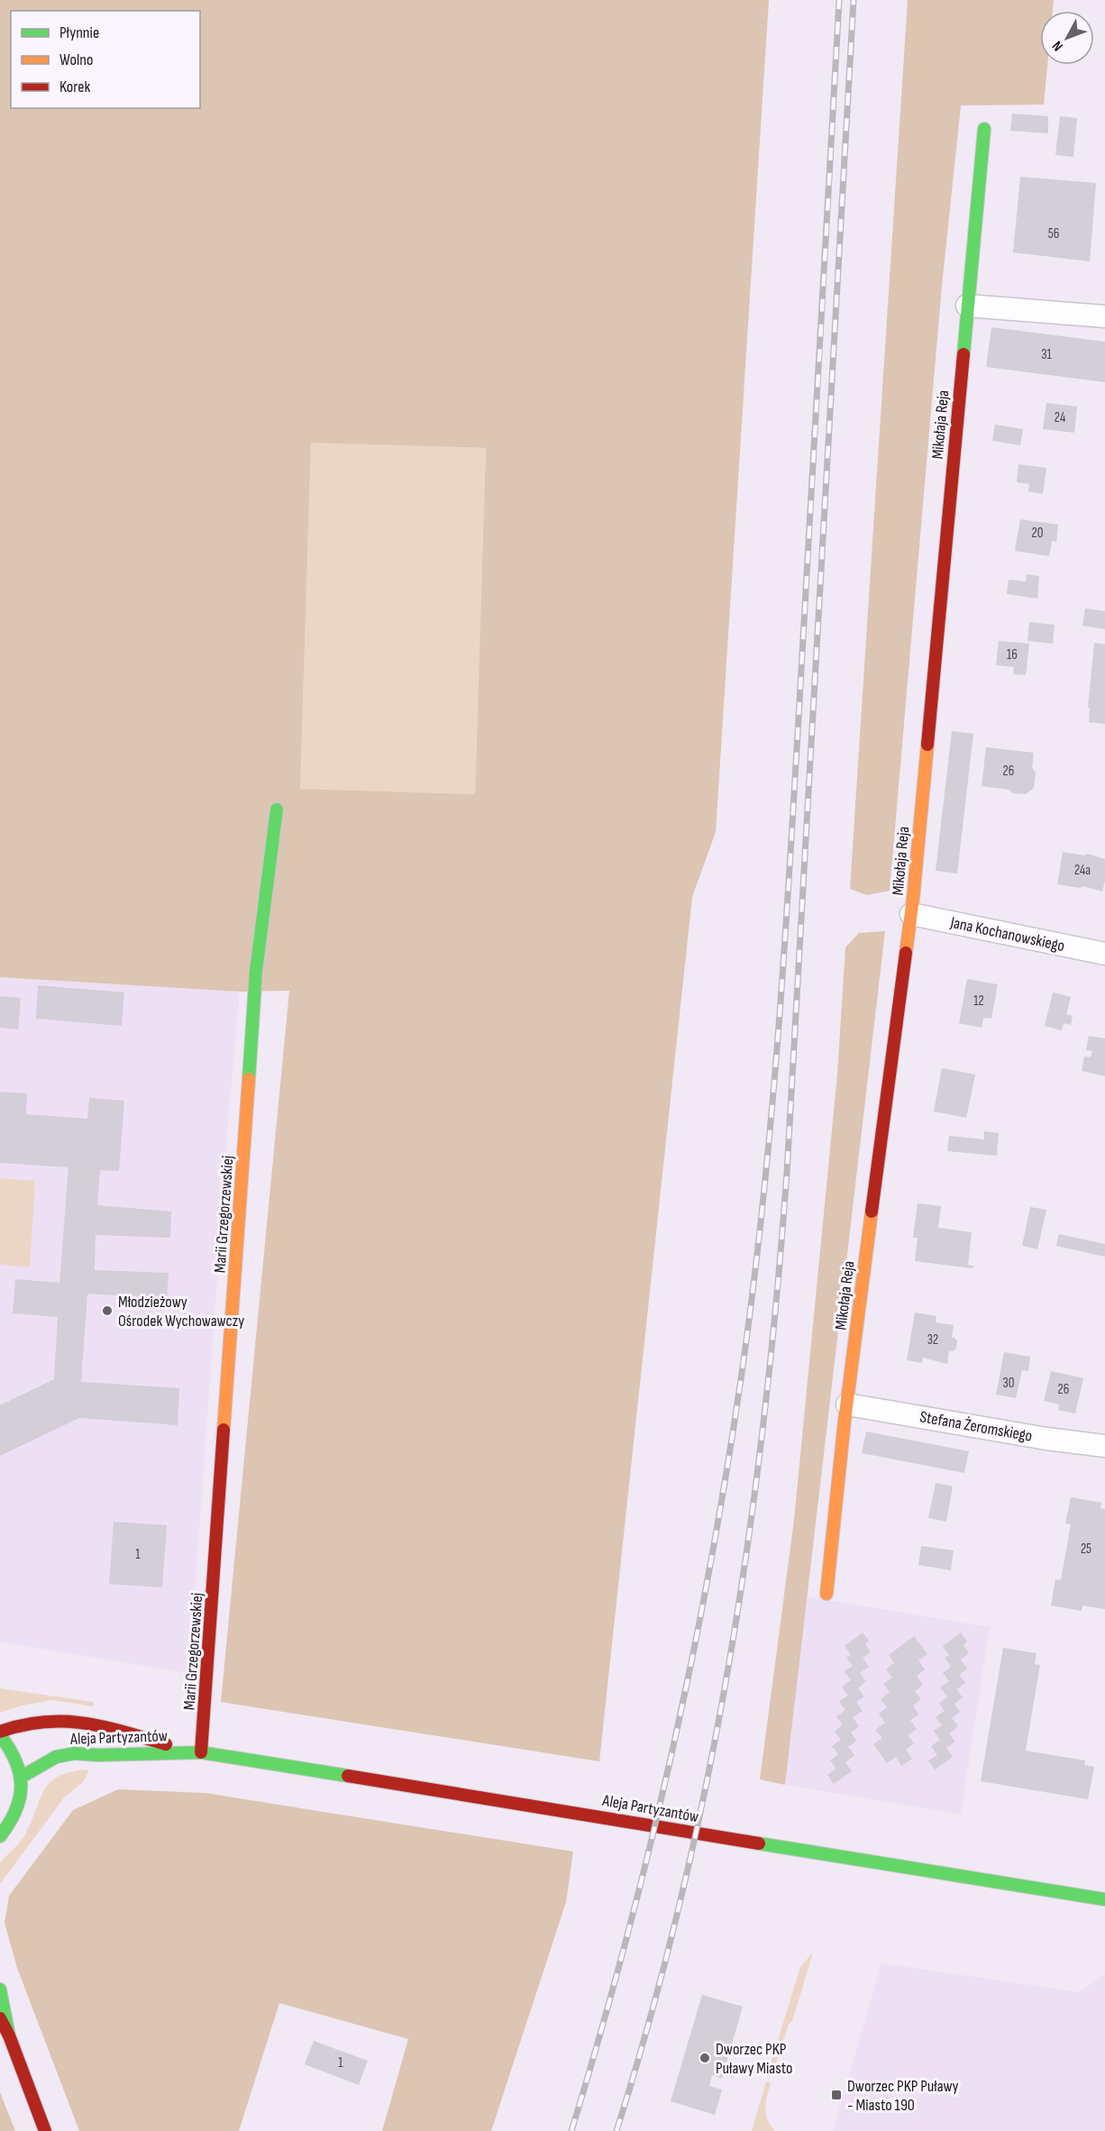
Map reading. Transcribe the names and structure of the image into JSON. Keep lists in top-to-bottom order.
{
  "streets": {
    "street": [
      "Mikołaja Reja",
      "Jana Kochanowskiego",
      "Marii Grzegorzewskiej",
      "Stefana Żeromskiego",
      "Aleja Partyzantów"
    ]
  },
  "crossings": [
    ["Mikołaja Reja", "Jana Kochanowskiego"],
    ["Mikołaja Reja", "Stefana Żeromskiego"],
    ["Marii Grzegorzewskiej", "Aleja Partyzantów"]
  ],
  "places": {
    "other": ["Młodzieżowy Ośrodek Wychowawczy", "Dworzec PKP Puławy Miasto"],
    "transit": ["Dworzec PKP Puławy - Miasto 190"]
  },
  "house_numbers": [
    "56",
    "31",
    "24",
    "20",
    "16",
    "26",
    "24a",
    "12",
    "32",
    "30",
    "26",
    "25",
    "1",
    "1"
  ],
  "legend": ["Płynnie", "Wolno", "Korek"],
  "north": "bottom left"
}
